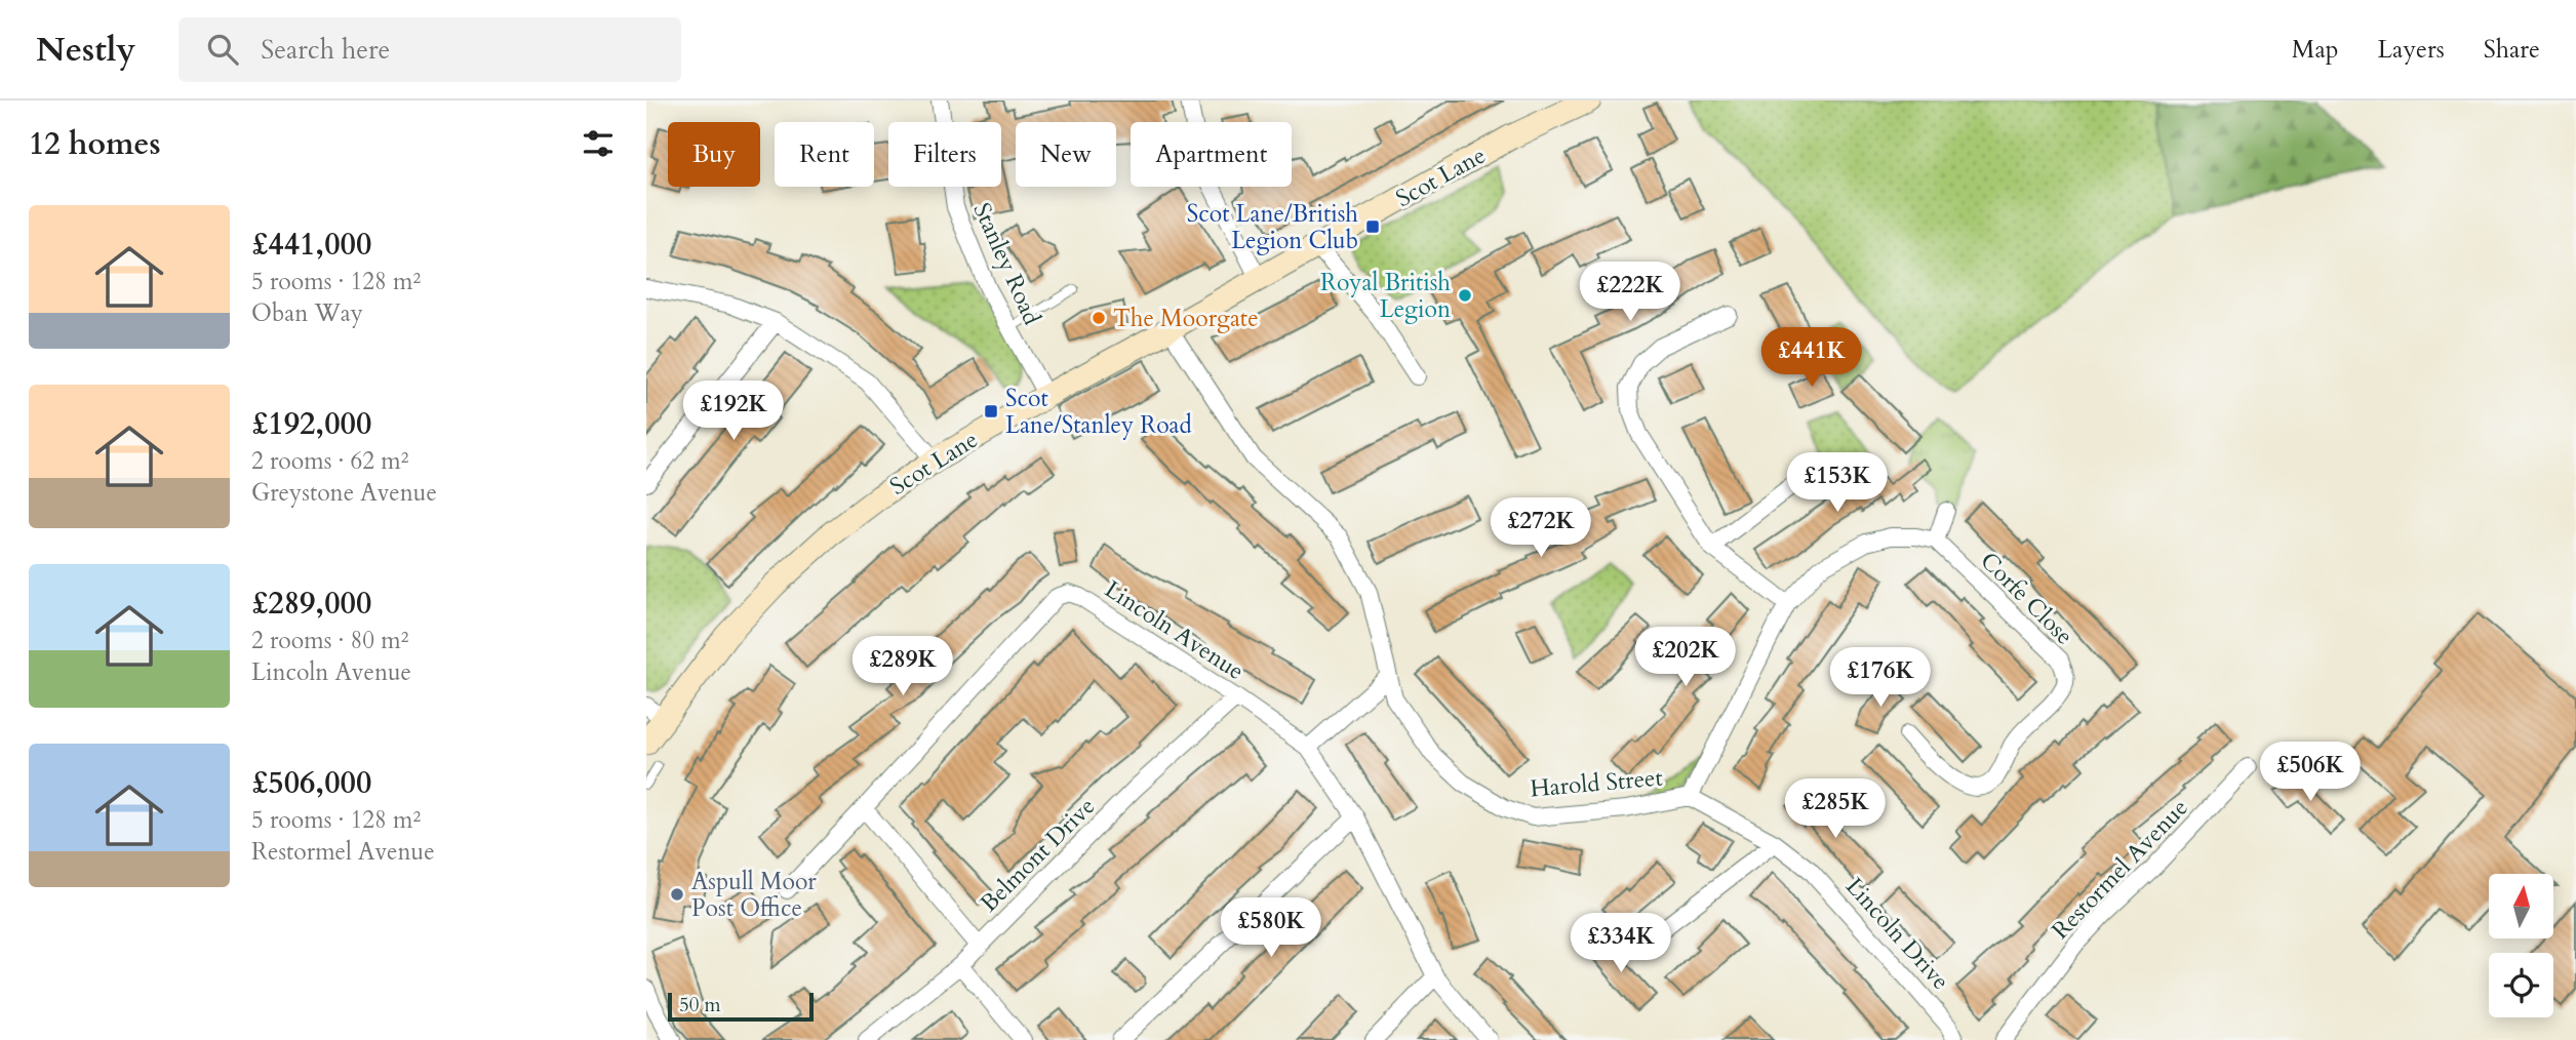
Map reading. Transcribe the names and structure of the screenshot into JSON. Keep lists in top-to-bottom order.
{
  "streets": {
    "main road": ["Scot Lane"],
    "street": [
      "Stanley Road",
      "Corfe Close",
      "Lincoln Avenue",
      "Harold Street",
      "Belmont Drive",
      "Restormel Avenue",
      "Lincoln Drive"
    ]
  },
  "crossings": [
    ["Scot Lane", "Stanley Road"],
    ["Scot Lane", "Harold Street"],
    ["Lincoln Avenue", "Belmont Drive"],
    ["Harold Street", "Lincoln Drive"]
  ],
  "places": {
    "transit": ["Scot Lane/British Legion Club", "Scot Lane/Stanley Road"],
    "other": ["Royal British Legion", "The Moorgate", "Aspull Moor Post Office"]
  },
  "scale_bar": "50 m",
  "north": "top",
  "page": {
    "header": "Nestly",
    "search": "Search here",
    "nav": ["Map", "Layers", "Share"],
    "heading": "12 homes",
    "chip": [
      "Buy",
      "Rent",
      "Filters",
      "New",
      "Apartment"
    ],
    "list": [
      {
        "name": "£441,000",
        "note": "5 rooms · 128 m² · Oban Way"
      },
      {
        "name": "£192,000",
        "note": "2 rooms · 62 m² · Greystone Avenue"
      },
      {
        "name": "£289,000",
        "note": "2 rooms · 80 m² · Lincoln Avenue"
      },
      {
        "name": "£506,000",
        "note": "5 rooms · 128 m² · Restormel Avenue"
      }
    ],
    "price": [
      "£222K",
      "£441K",
      "£192K",
      "£153K",
      "£272K",
      "£202K",
      "£289K",
      "£176K",
      "£506K",
      "£285K",
      "£580K",
      "£334K"
    ],
    "scale": "50 m"
  }
}
